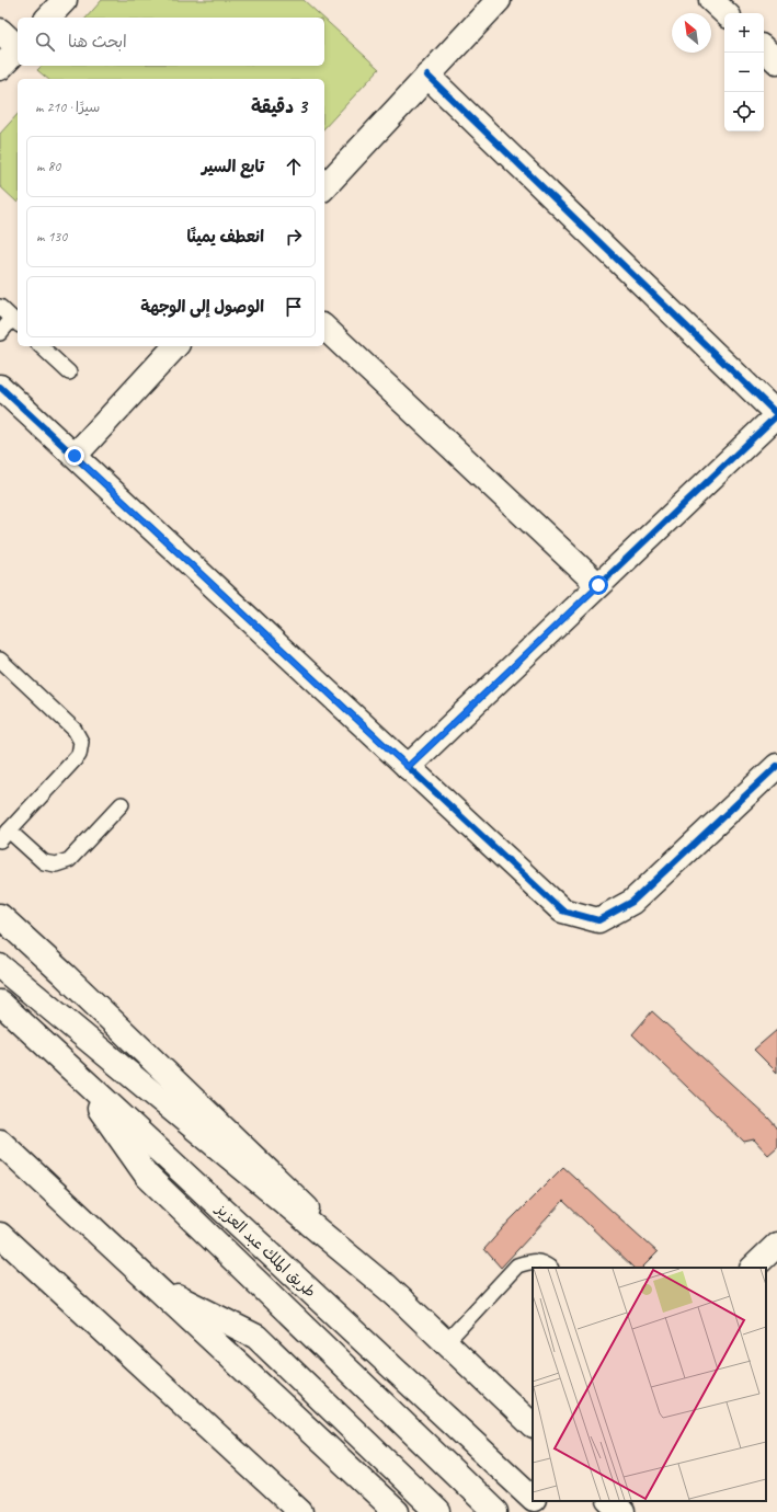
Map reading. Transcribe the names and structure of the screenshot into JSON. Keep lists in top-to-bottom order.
{
  "streets": {
    "main road": ["طريق الملك عبد العزيز"]
  },
  "north": "top left",
  "page": {
    "map_buttons": ["+", "−"],
    "search": "ابحث هنا",
    "heading": ["3 دقيقة", "سيرًا · 210 m"],
    "list": [
      ["تابع السير", "80 m"],
      ["انعطف يمينًا", "130 m"],
      "الوصول إلى الوجهة"
    ]
  }
}
